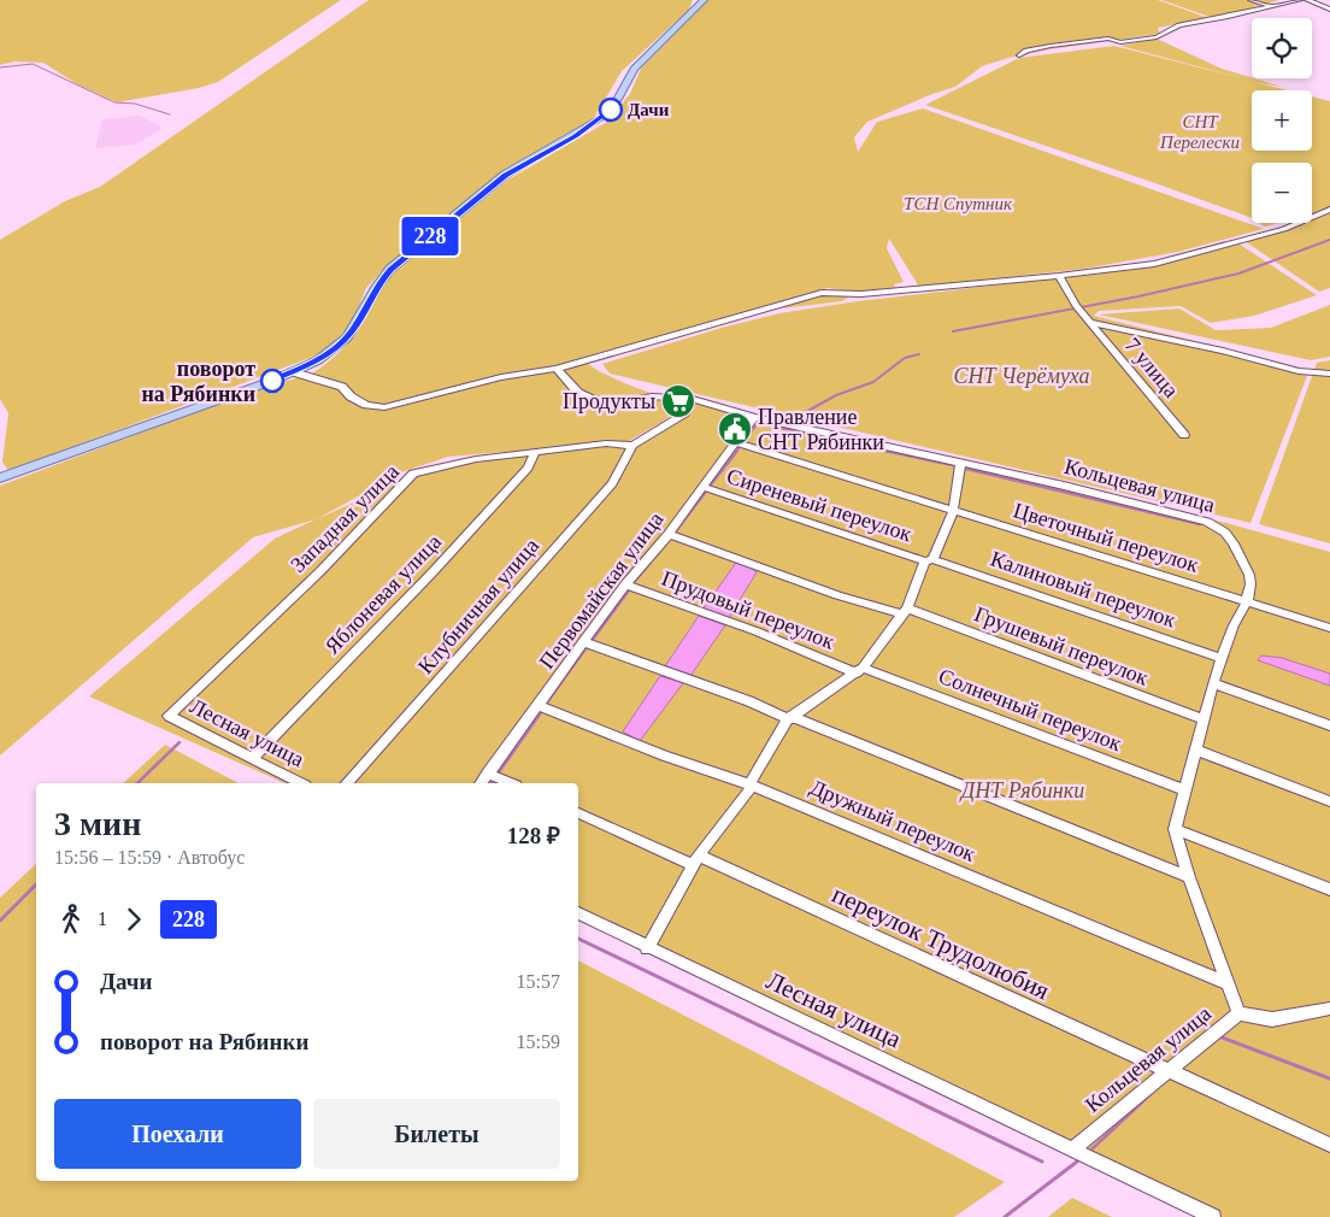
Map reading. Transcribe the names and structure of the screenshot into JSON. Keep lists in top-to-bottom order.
{
  "streets": {
    "street": [
      "7 улица",
      "Кольцевая улица",
      "Сиреневый переулок",
      "Западная улица",
      "Цветочный переулок",
      "Калиновый переулок",
      "Первомайская улица",
      "Яблоневая улица",
      "Клубничная улица",
      "Прудовый переулок",
      "Грушевый переулок",
      "Солнечный переулок",
      "Лесная улица",
      "Дружный переулок",
      "переулок Трудолюбия"
    ]
  },
  "crossings": [
    ["Кольцевая улица", "Цветочный переулок"],
    ["Кольцевая улица", "Калиновый переулок"],
    ["Кольцевая улица", "Первомайская улица"],
    ["Кольцевая улица", "Грушевый переулок"],
    ["Кольцевая улица", "Солнечный переулок"],
    ["Кольцевая улица", "Лесная улица"],
    ["Кольцевая улица", "Дружный переулок"],
    ["Кольцевая улица", "переулок Трудолюбия"],
    ["Сиреневый переулок", "Калиновый переулок"],
    ["Сиреневый переулок", "Первомайская улица"],
    ["Западная улица", "Яблоневая улица"],
    ["Западная улица", "Клубничная улица"],
    ["Западная улица", "Лесная улица"],
    ["Цветочный переулок", "Первомайская улица"],
    ["Первомайская улица", "Прудовый переулок"],
    ["Первомайская улица", "Грушевый переулок"],
    ["Первомайская улица", "Дружный переулок"],
    ["Яблоневая улица", "Лесная улица"],
    ["Прудовый переулок", "Солнечный переулок"]
  ],
  "parks": [
    "СНТ Перелески",
    "ТСН Спутник",
    "СНТ Черёмуха",
    "ДНТ Рябинки"
  ],
  "places": {
    "other": ["Дачи", "поворот на Рябинки"],
    "supermarket": ["Продукты"],
    "public building": ["Правление СНТ Рябинки"]
  },
  "lines": ["bus line 228"],
  "page": {
    "on_map": "228",
    "map_buttons": ["+", "−"],
    "heading": ["3 мин", "15:56 – 15:59 · Автобус", "128 ₽"],
    "legs": ["1", "228"],
    "list": [
      {
        "name": "Дачи",
        "value": "15:57"
      },
      {
        "name": "поворот на Рябинки",
        "value": "15:59"
      }
    ],
    "buttons": ["Поехали", "Билеты"]
  }
}
